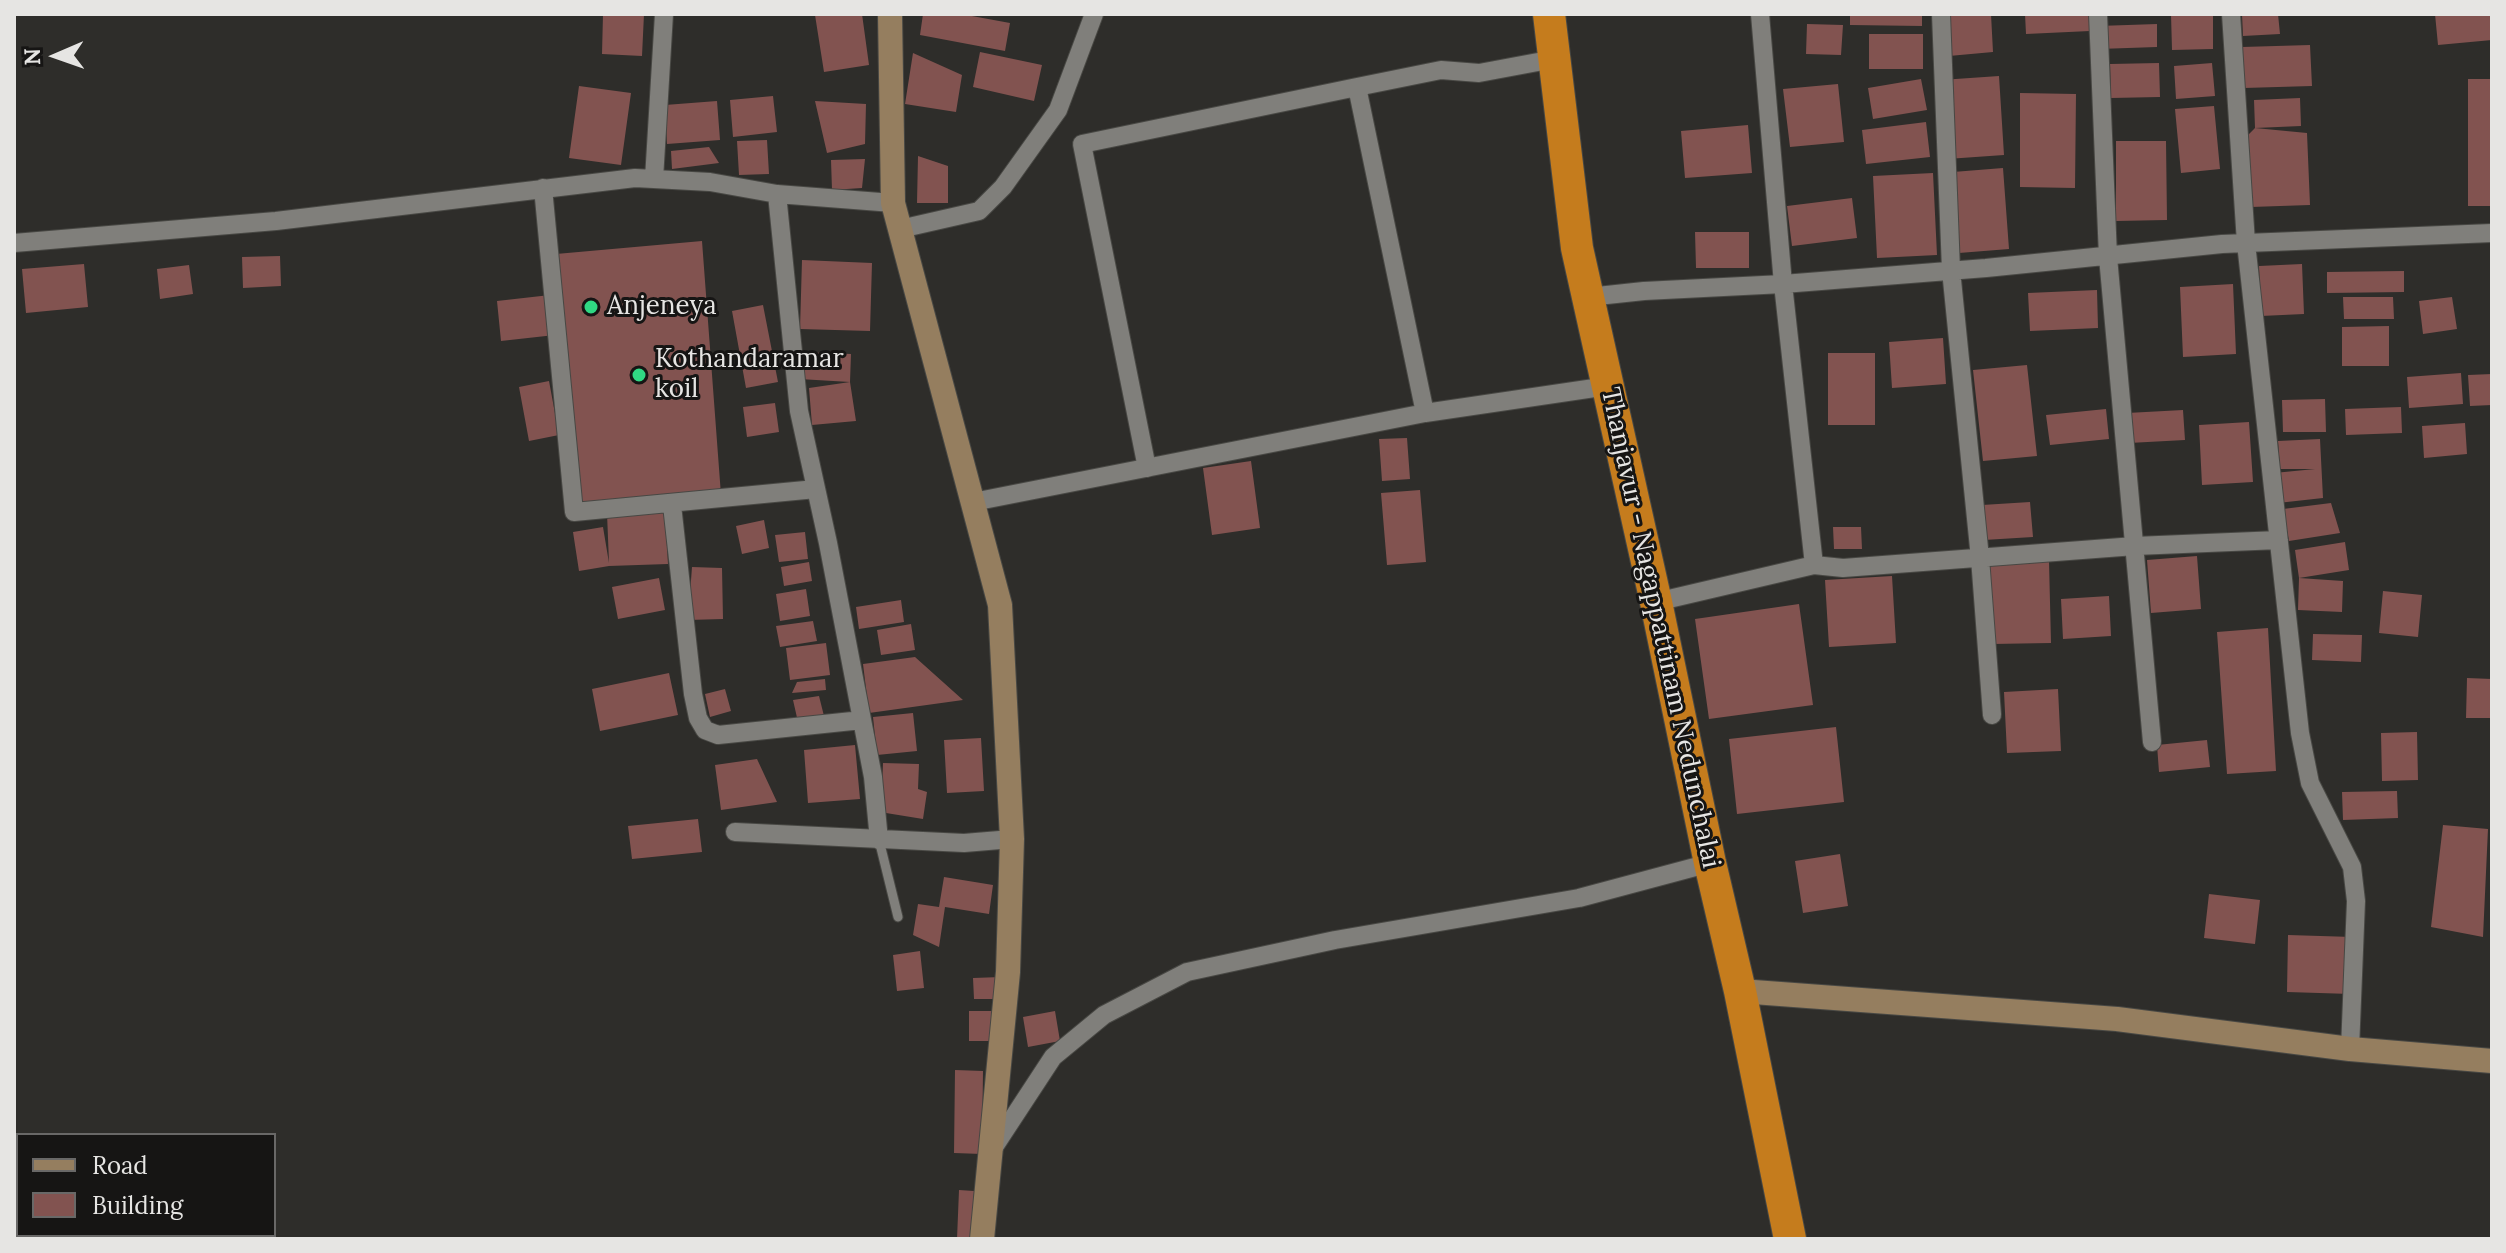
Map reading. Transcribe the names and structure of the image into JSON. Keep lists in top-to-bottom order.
{
  "streets": {
    "highway": ["Thanjavur - Nagappattinam Nedunchalai"]
  },
  "places": ["Anjeneya", "Kothandaramar koil"],
  "legend": ["Road", "Building"],
  "north": "left"
}
